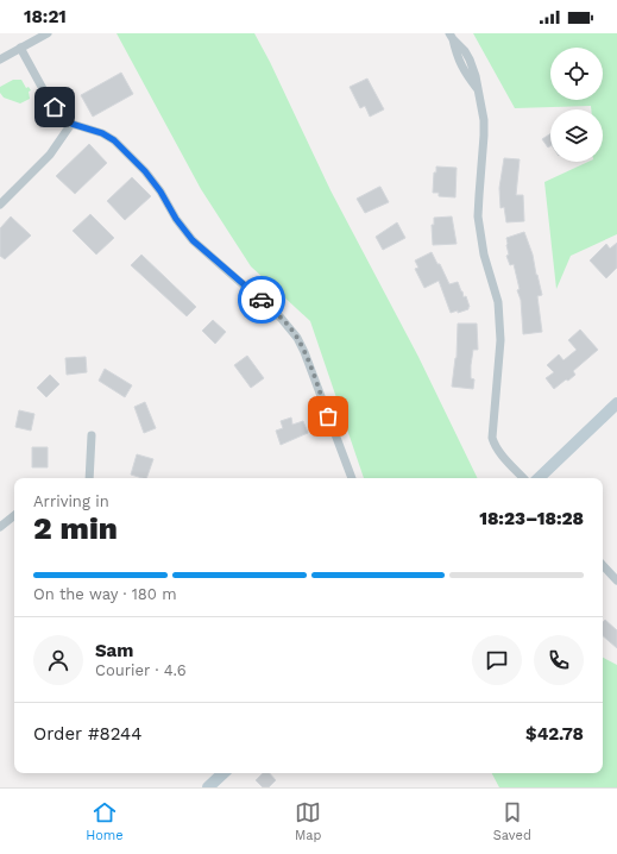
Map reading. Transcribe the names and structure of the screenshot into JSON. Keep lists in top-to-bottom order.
{
  "page": {
    "status": "18:21",
    "heading": ["2 min", "Arriving in", "18:23–18:28"],
    "panel": [
      "Sam",
      "Courier · 4.6",
      "Order #8244",
      "$42.78"
    ],
    "bar": "On the way · 180 m",
    "tabs": ["Home", "Map", "Saved"]
  }
}
